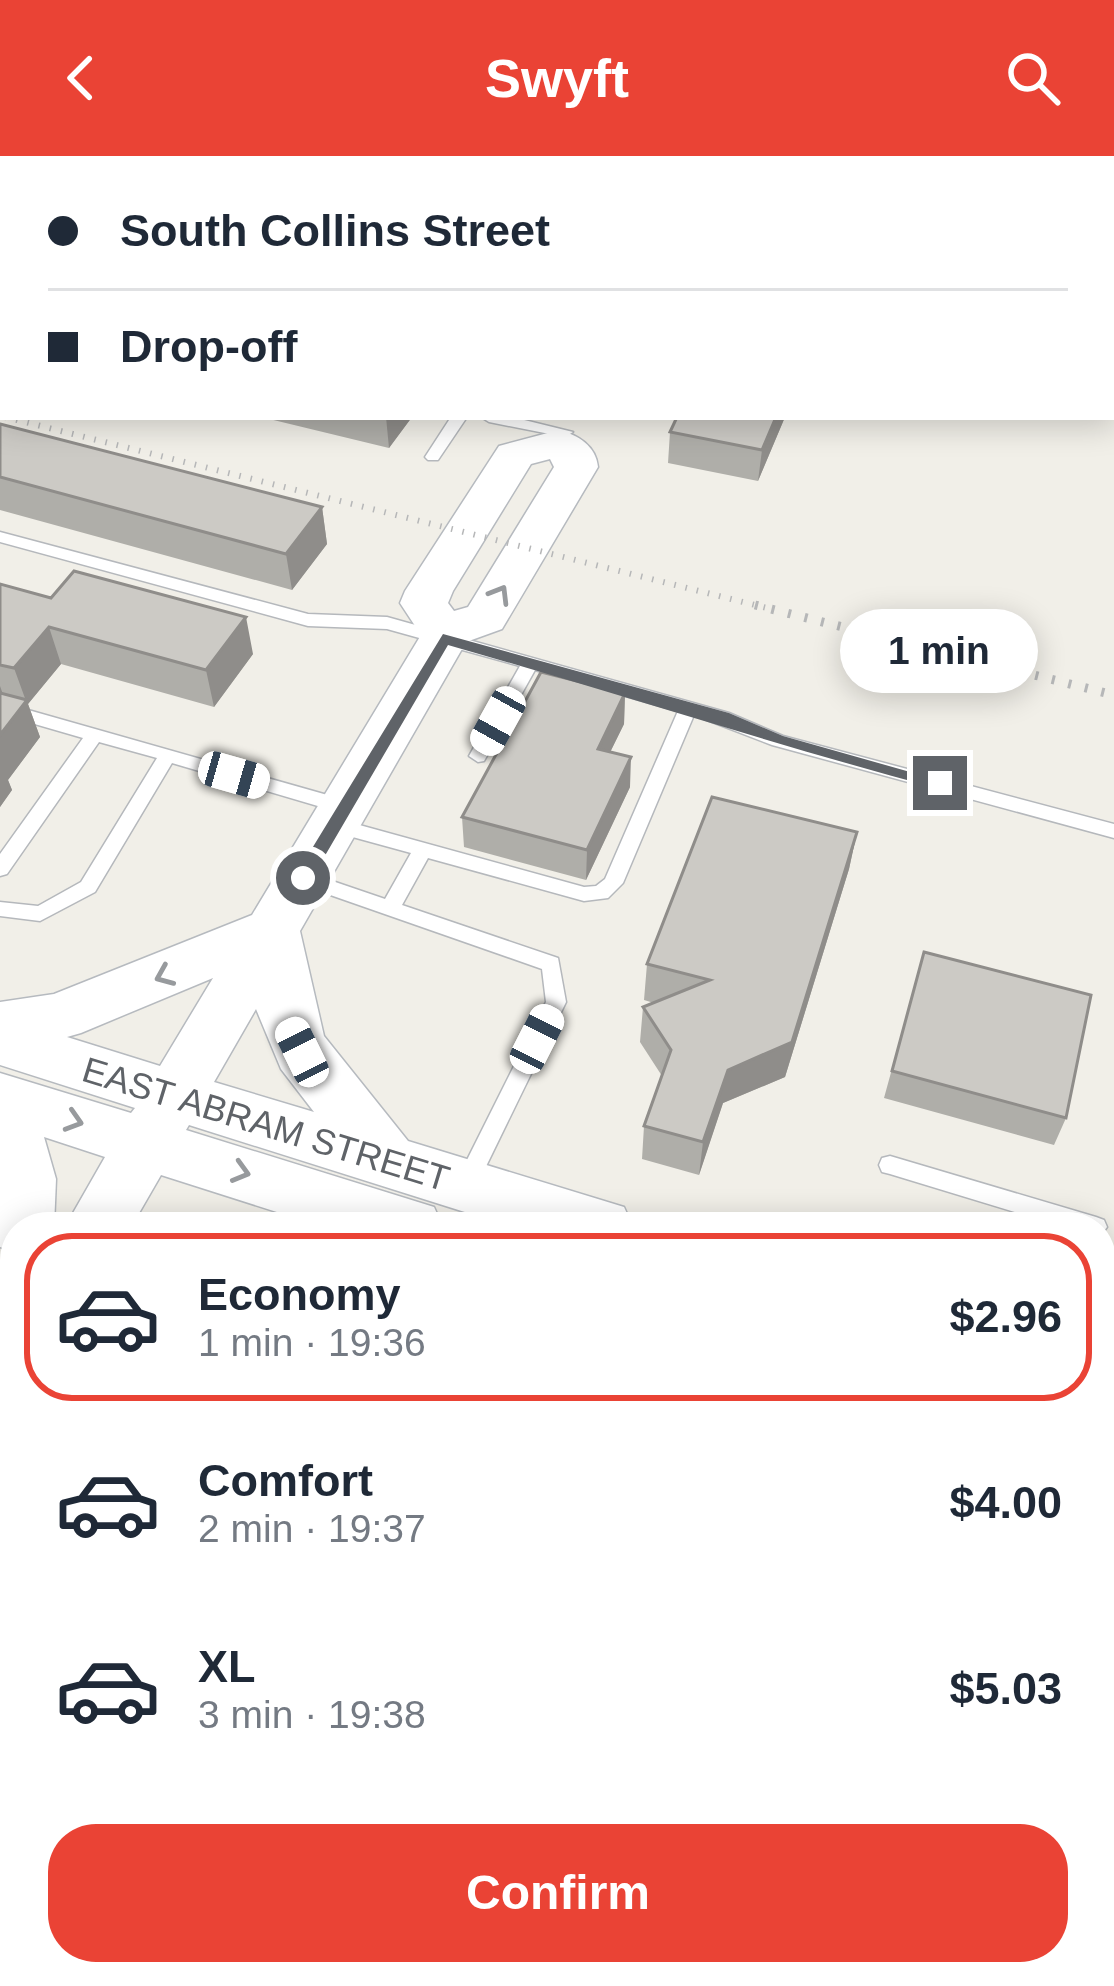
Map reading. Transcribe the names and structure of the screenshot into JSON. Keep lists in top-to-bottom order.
{
  "streets": {
    "main road": ["EAST ABRAM STREET"]
  },
  "page": {
    "header": "Swyft",
    "banner": ["South Collins Street", "Drop-off"],
    "bubble": "1 min",
    "list": [
      {
        "name": "Economy",
        "note": "1 min · 19:36",
        "value": "$2.96"
      },
      {
        "name": "Comfort",
        "note": "2 min · 19:37",
        "value": "$4.00"
      },
      {
        "name": "XL",
        "note": "3 min · 19:38",
        "value": "$5.03"
      }
    ],
    "buttons": "Confirm"
  }
}
